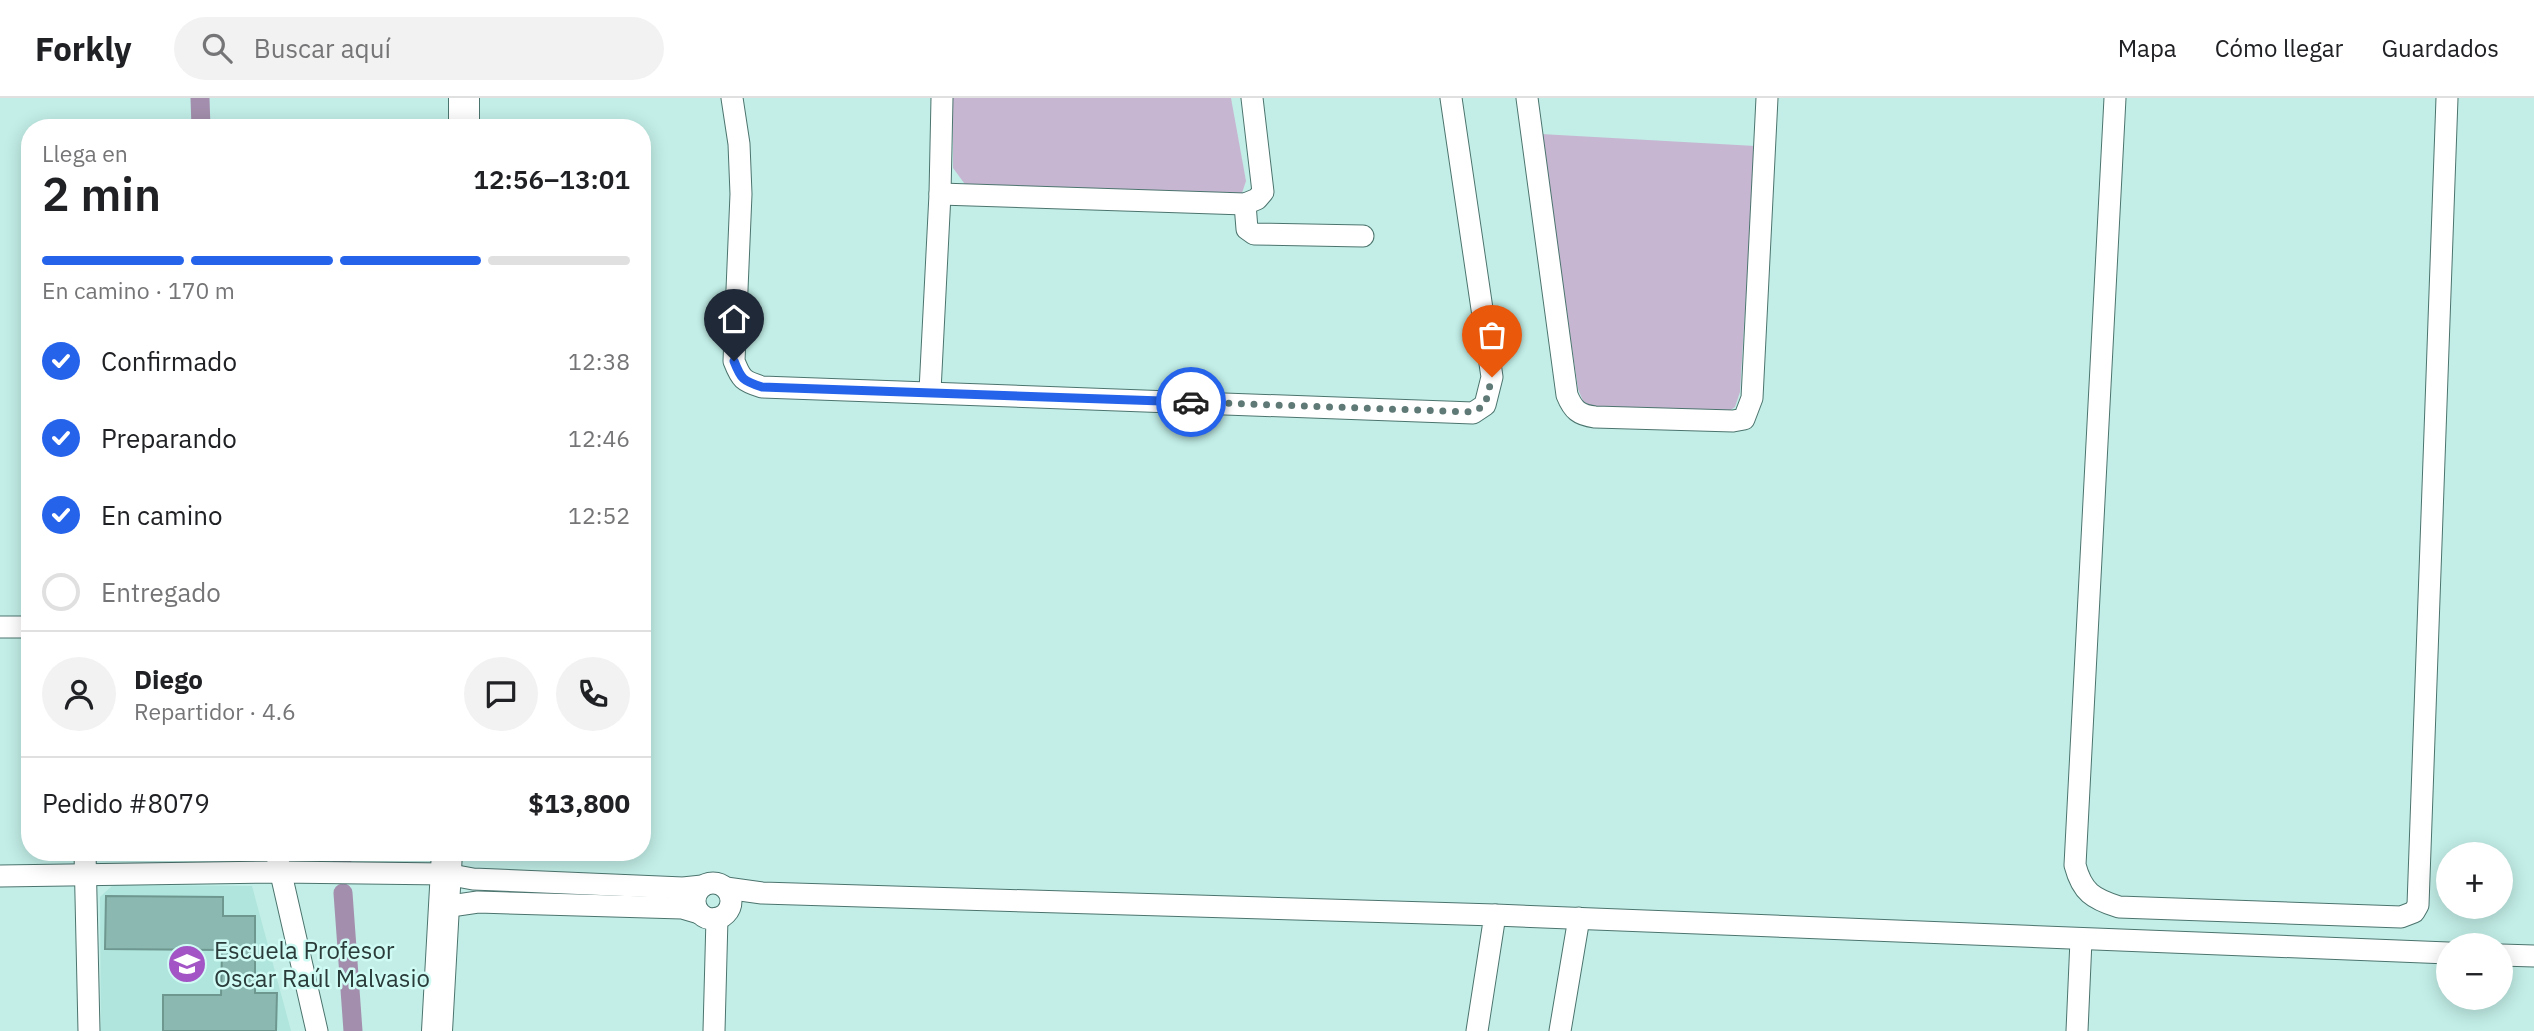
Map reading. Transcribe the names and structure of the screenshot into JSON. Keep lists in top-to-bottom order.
{
  "places": {
    "school or university": ["Escuela Profesor Oscar Raúl Malvasio"]
  },
  "page": {
    "header": "Forkly",
    "search": "Buscar aquí",
    "nav": ["Mapa", "Cómo llegar", "Guardados"],
    "heading": ["2 min", "Llega en", "12:56–13:01"],
    "panel": [
      "Diego",
      "Repartidor · 4.6",
      "Pedido #8079",
      "$13,800"
    ],
    "bar": "En camino · 170 m",
    "list": [
      ["Confirmado", "12:38"],
      ["Preparando", "12:46"],
      ["En camino", "12:52"],
      "Entregado"
    ],
    "map_buttons": ["+", "−"]
  }
}
